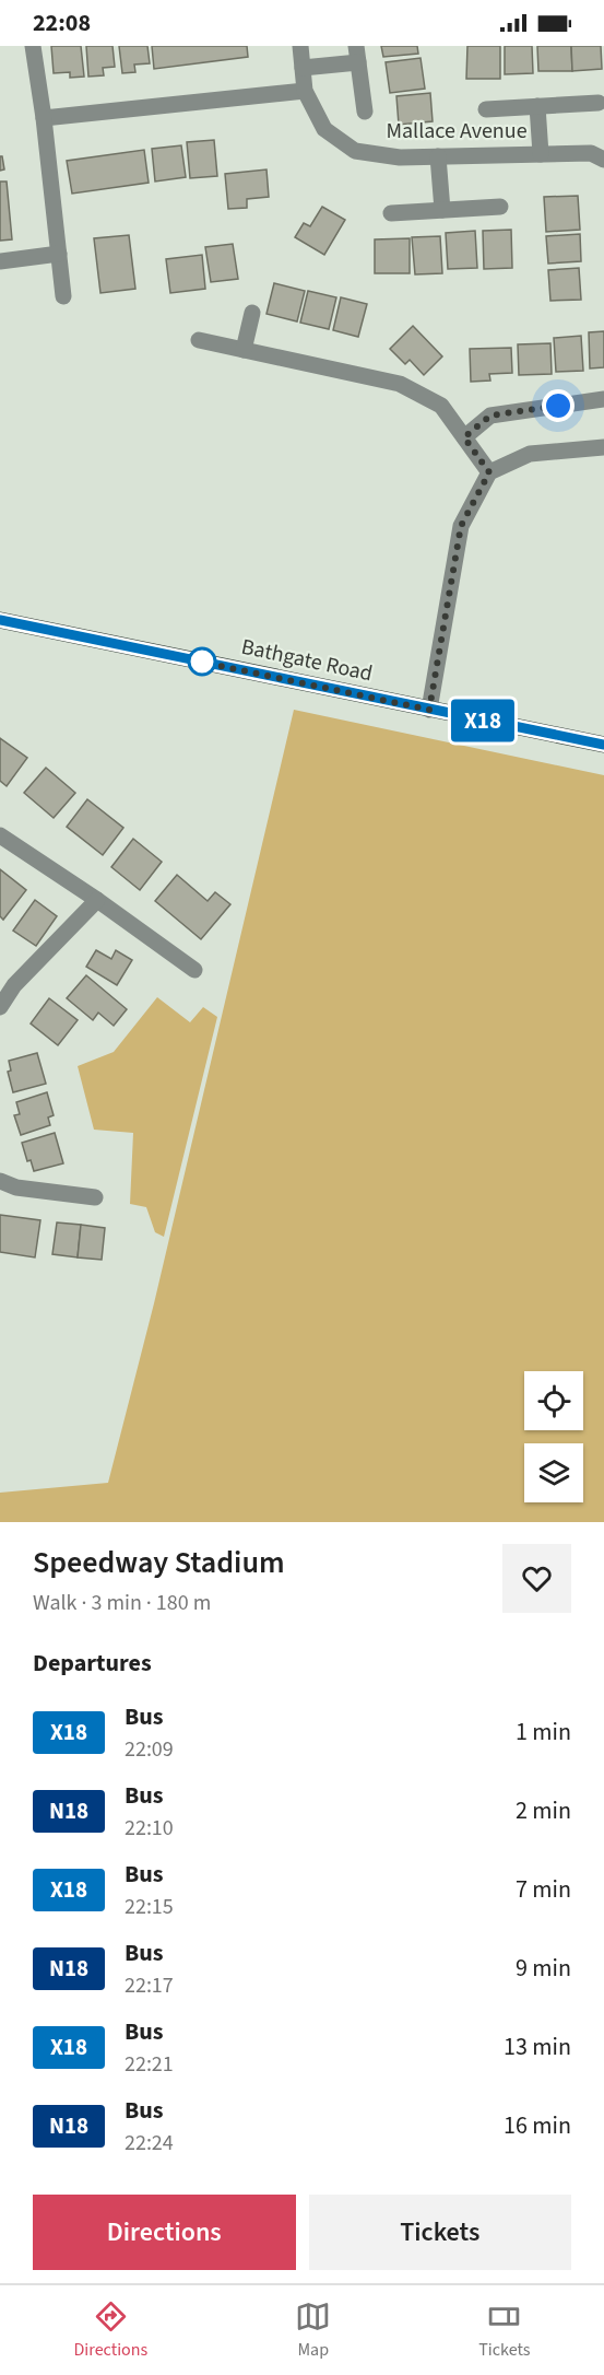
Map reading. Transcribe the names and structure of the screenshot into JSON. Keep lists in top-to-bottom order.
{
  "streets": {
    "main road": ["Bathgate Road"],
    "street": ["Mallace Avenue"]
  },
  "lines": ["bus line X18"],
  "page": {
    "status": "22:08",
    "on_map": "X18",
    "heading": [
      ["Speedway Stadium", "Walk · 3 min · 180 m"],
      "Departures"
    ],
    "list": [
      {
        "mark": "X18",
        "name": "Bus",
        "note": "22:09",
        "value": "1 min"
      },
      {
        "mark": "N18",
        "name": "Bus",
        "note": "22:10",
        "value": "2 min"
      },
      {
        "mark": "X18",
        "name": "Bus",
        "note": "22:15",
        "value": "7 min"
      },
      {
        "mark": "N18",
        "name": "Bus",
        "note": "22:17",
        "value": "9 min"
      },
      {
        "mark": "X18",
        "name": "Bus",
        "note": "22:21",
        "value": "13 min"
      },
      {
        "mark": "N18",
        "name": "Bus",
        "note": "22:24",
        "value": "16 min"
      }
    ],
    "buttons": ["Directions", "Tickets"],
    "tabs": ["Directions", "Map", "Tickets"]
  }
}
